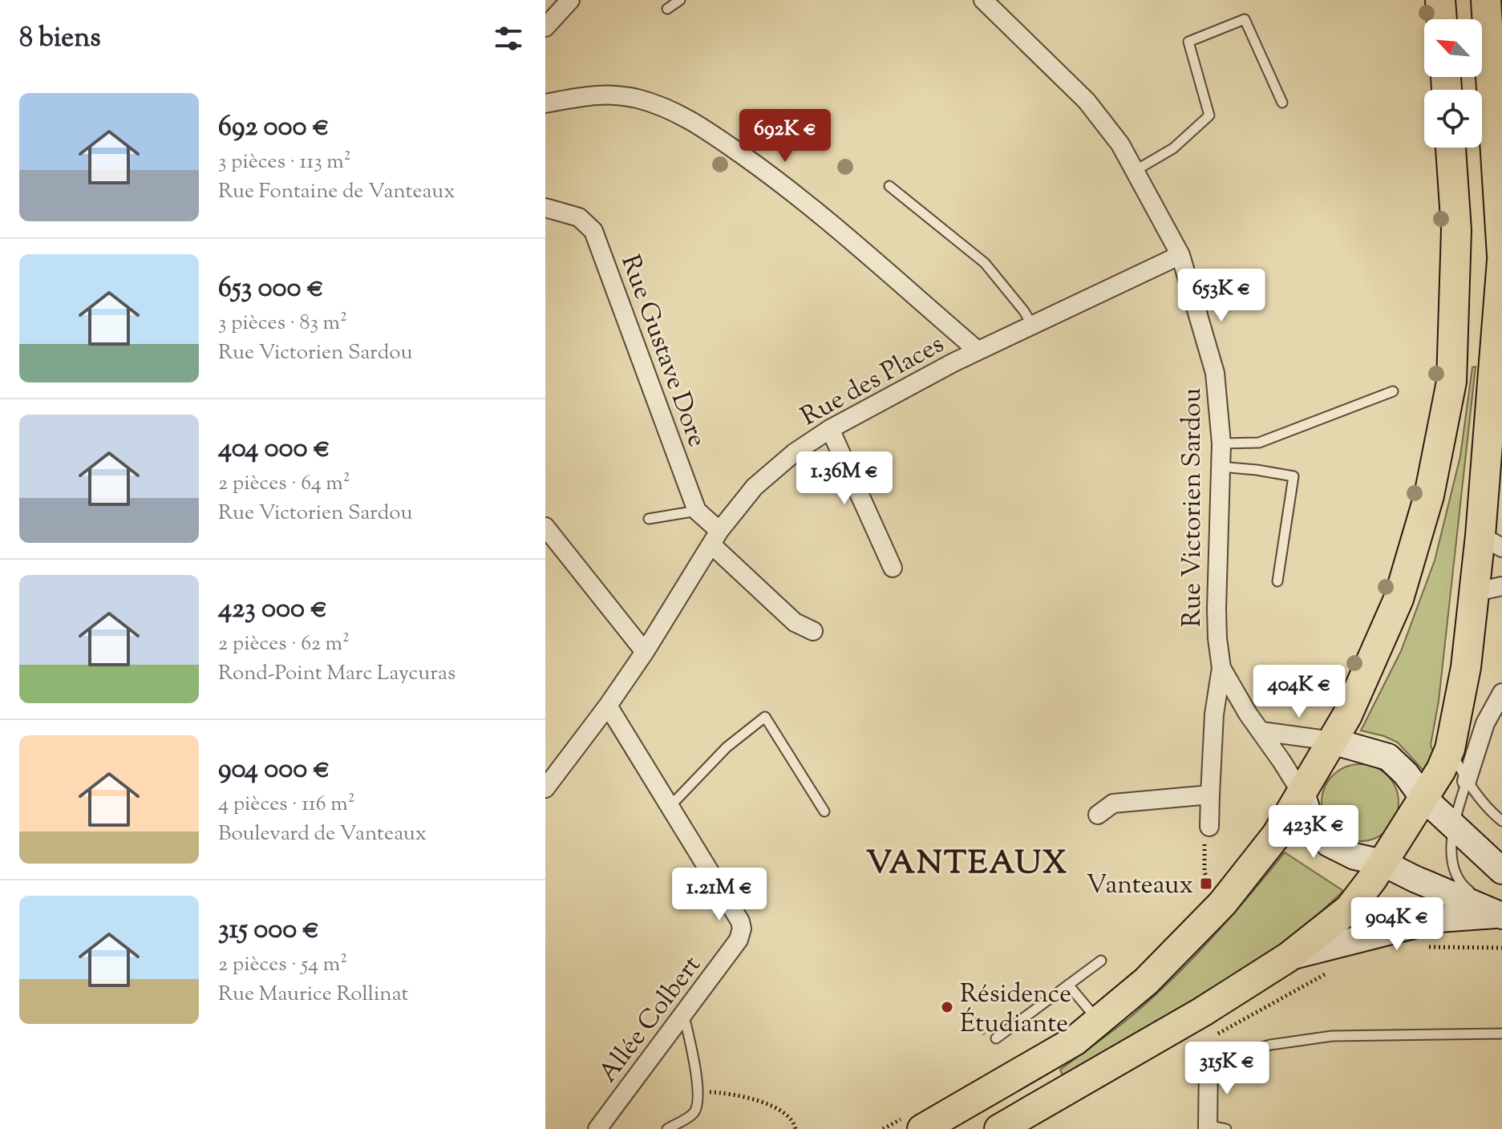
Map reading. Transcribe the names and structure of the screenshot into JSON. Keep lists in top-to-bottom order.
{
  "streets": {
    "street": [
      "Rue Gustave Dore",
      "Rue des Places",
      "Rue Victorien Sardou",
      "Allée Colbert"
    ]
  },
  "crossings": [
    ["Rue Gustave Dore", "Rue des Places"],
    ["Rue des Places", "Rue Victorien Sardou"],
    ["Rue des Places", "Allée Colbert"]
  ],
  "districts": ["VANTEAUX"],
  "places": {
    "transit": ["Vanteaux"],
    "other": ["Résidence Étudiante"]
  },
  "north": "top left",
  "page": {
    "heading": "8 biens",
    "list": [
      {
        "name": "692 000 €",
        "note": "3 pièces · 113 m² · Rue Fontaine de Vanteaux"
      },
      {
        "name": "653 000 €",
        "note": "3 pièces · 83 m² · Rue Victorien Sardou"
      },
      {
        "name": "404 000 €",
        "note": "2 pièces · 64 m² · Rue Victorien Sardou"
      },
      {
        "name": "423 000 €",
        "note": "2 pièces · 62 m² · Rond-Point Marc Laycuras"
      },
      {
        "name": "904 000 €",
        "note": "4 pièces · 116 m² · Boulevard de Vanteaux"
      },
      {
        "name": "315 000 €",
        "note": "2 pièces · 54 m² · Rue Maurice Rollinat"
      }
    ],
    "price": [
      "692K €",
      "653K €",
      "1.36M €",
      "404K €",
      "423K €",
      "1.21M €",
      "904K €",
      "315K €"
    ]
  }
}
